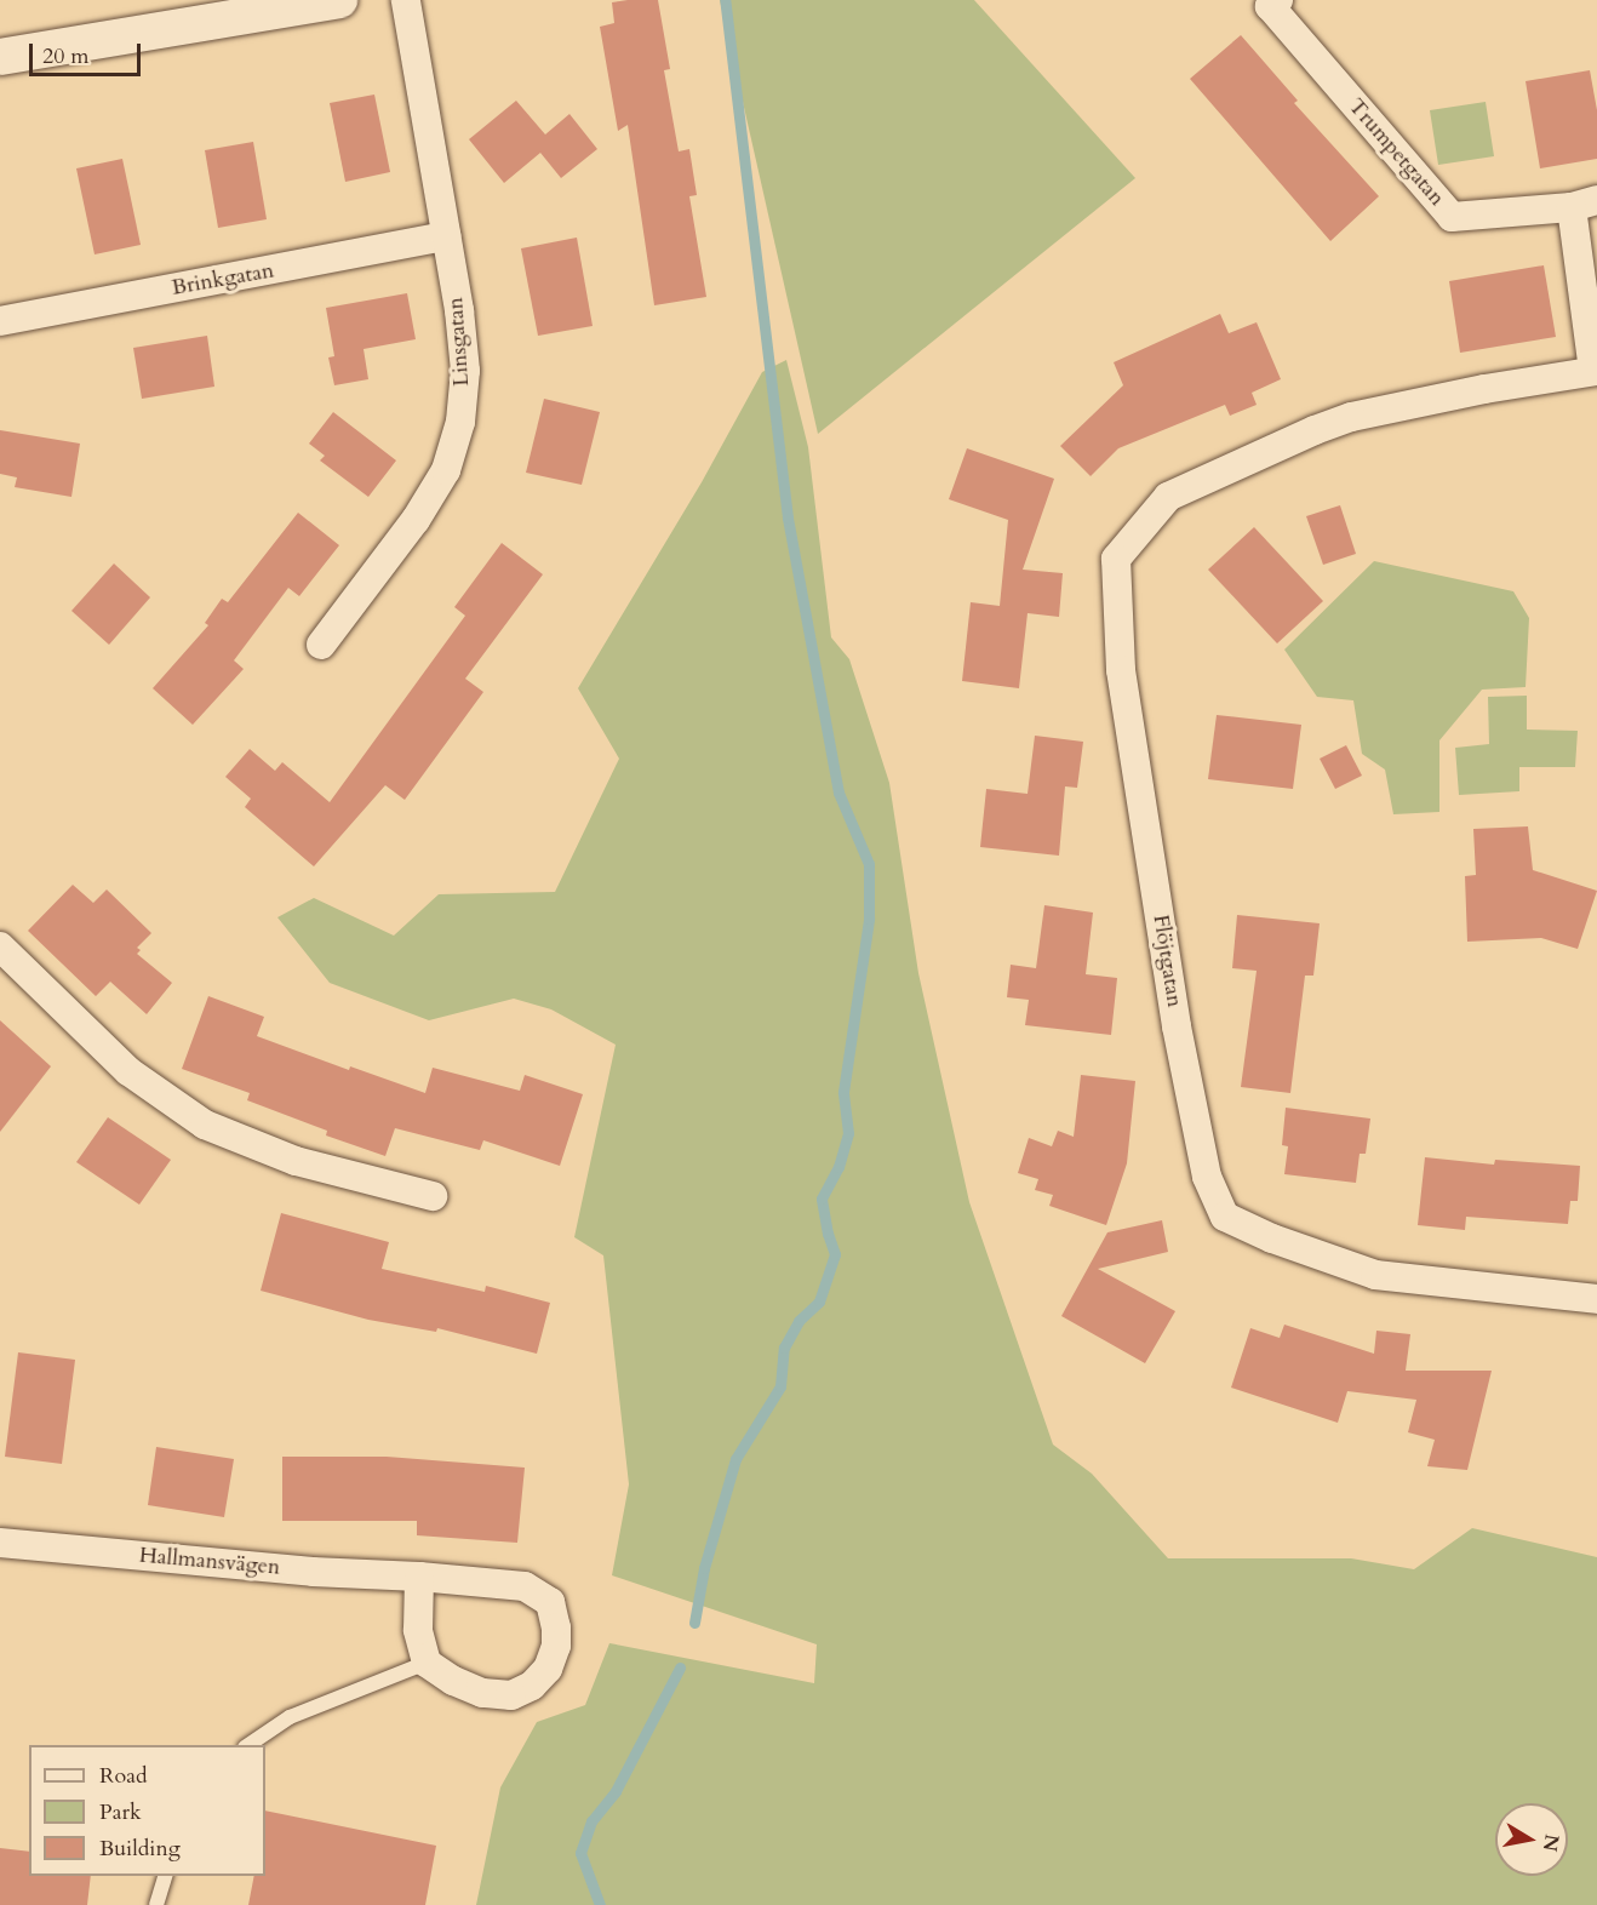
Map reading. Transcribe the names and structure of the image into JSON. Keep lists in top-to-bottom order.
{
  "streets": {
    "street": [
      "Trumpetgatan",
      "Brinkgatan",
      "Linsgatan",
      "Flöjtgatan",
      "Hallmansvägen"
    ]
  },
  "crossings": [
    ["Trumpetgatan", "Flöjtgatan"],
    ["Brinkgatan", "Linsgatan"]
  ],
  "legend": ["Road", "Park", "Building"],
  "scale_bar": "20 m",
  "north": "right"
}
